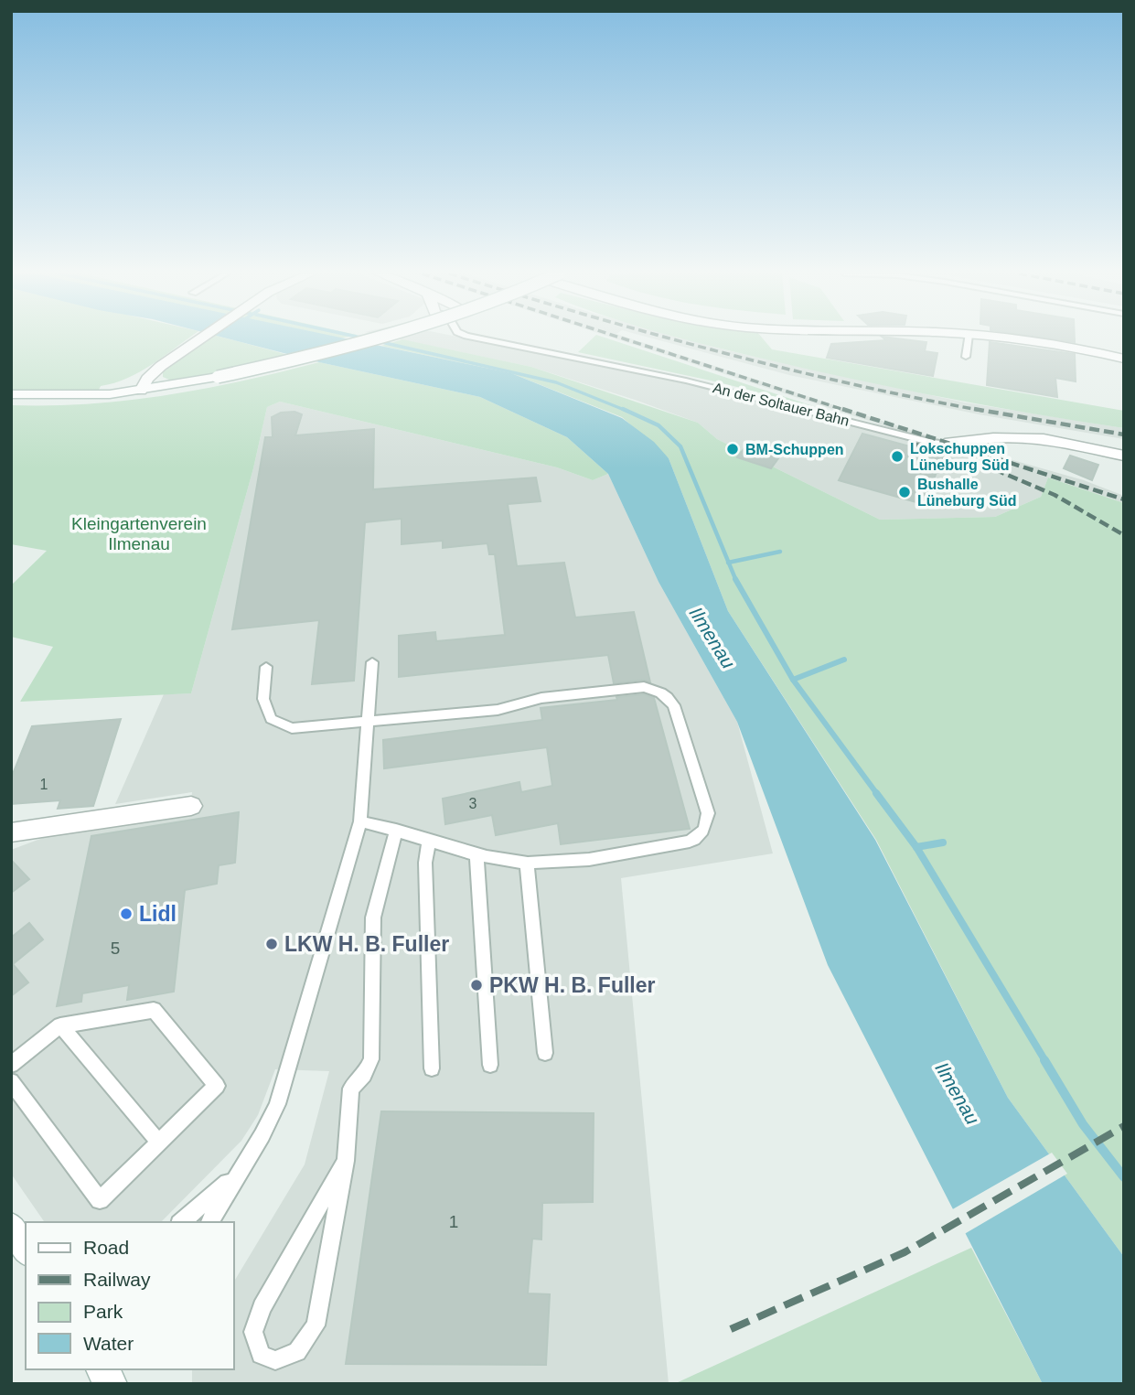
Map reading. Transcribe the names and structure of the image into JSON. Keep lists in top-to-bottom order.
{
  "streets": {
    "street": ["An der Soltauer Bahn"]
  },
  "water": ["Ilmenau"],
  "parks": ["Kleingartenverein Ilmenau"],
  "places": [
    "BM-Schuppen",
    "Lokschuppen Lüneburg Süd",
    "Bushalle Lüneburg Süd",
    "Lidl",
    "LKW H. B. Fuller",
    "PKW H. B. Fuller"
  ],
  "house_numbers": [
    "1",
    "3",
    "5",
    "1"
  ],
  "legend": [
    "Road",
    "Railway",
    "Park",
    "Water"
  ]
}
